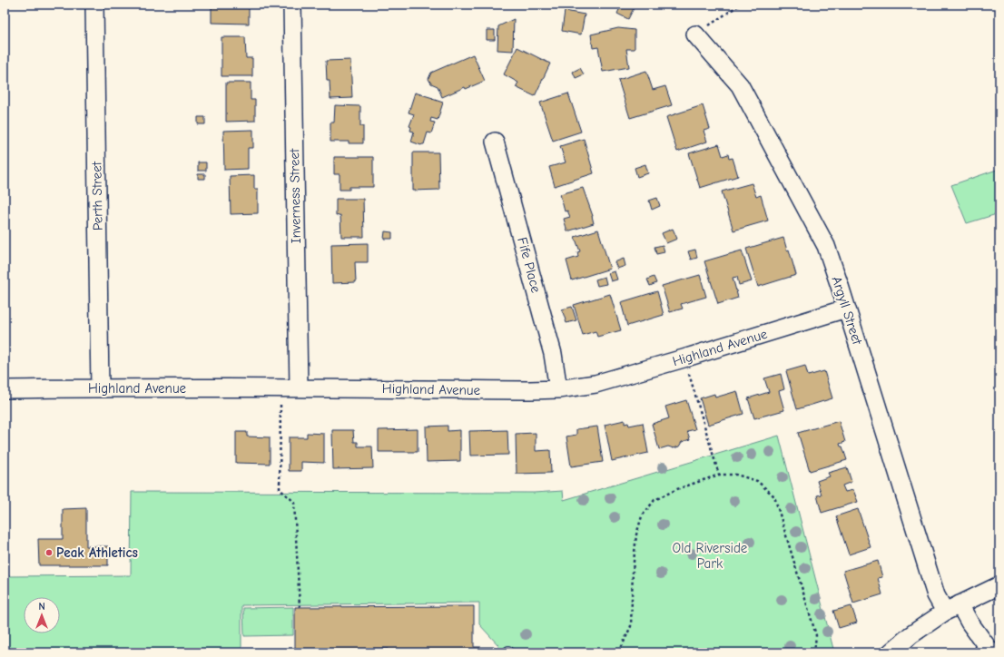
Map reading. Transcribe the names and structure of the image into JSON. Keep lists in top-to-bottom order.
{
  "streets": {
    "street": [
      "Perth Street",
      "Inverness Street",
      "Fife Place",
      "Argyll Street",
      "Highland Avenue"
    ]
  },
  "crossings": [
    ["Perth Street", "Highland Avenue"],
    ["Inverness Street", "Highland Avenue"],
    ["Fife Place", "Highland Avenue"],
    ["Argyll Street", "Highland Avenue"]
  ],
  "parks": ["Old Riverside Park"],
  "places": ["Peak Athletics"],
  "north": "top"
}
